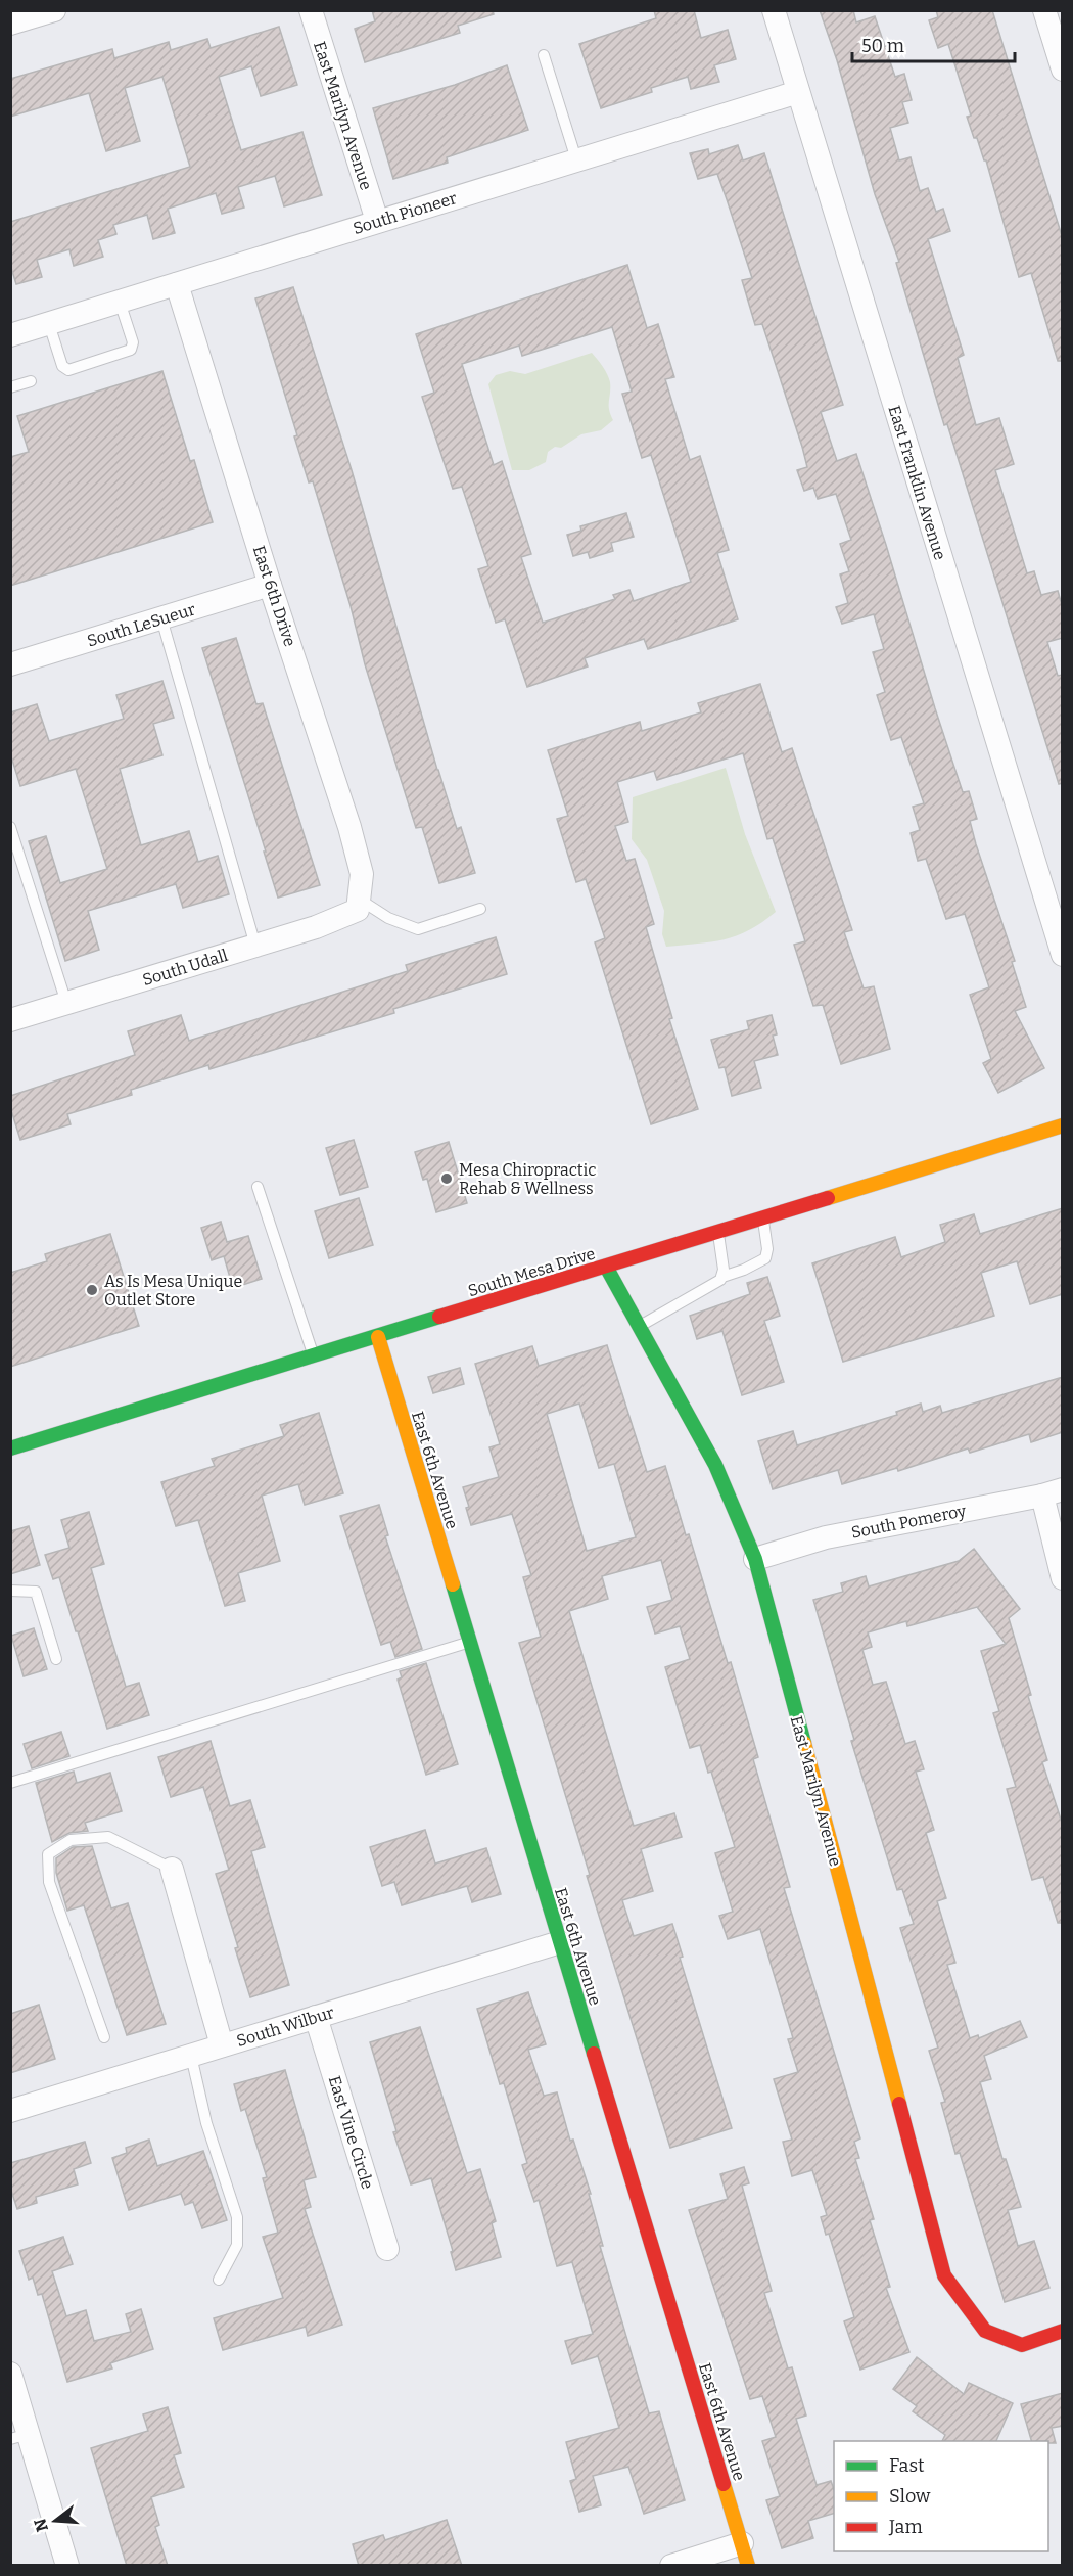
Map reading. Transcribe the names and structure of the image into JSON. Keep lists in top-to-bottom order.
{
  "streets": {
    "street": [
      "East Marilyn Avenue",
      "South Pioneer",
      "East Franklin Avenue",
      "East 6th Drive",
      "South LeSueur",
      "South Udall",
      "South Mesa Drive",
      "East 6th Avenue",
      "South Pomeroy",
      "South Wilbur",
      "East Vine Circle"
    ]
  },
  "crossings": [
    ["East Marilyn Avenue", "South Pioneer"],
    ["East Marilyn Avenue", "South Mesa Drive"],
    ["East Marilyn Avenue", "South Pomeroy"],
    ["South Pioneer", "East Franklin Avenue"],
    ["South Pioneer", "East 6th Drive"],
    ["East 6th Drive", "South LeSueur"],
    ["East 6th Drive", "South Udall"],
    ["South Mesa Drive", "East 6th Avenue"],
    ["East 6th Avenue", "South Wilbur"],
    ["South Wilbur", "East Vine Circle"]
  ],
  "places": ["Mesa Chiropractic Rehab & Wellness", "As Is Mesa Unique Outlet Store"],
  "legend": ["Fast", "Slow", "Jam"],
  "scale_bar": "50 m",
  "north": "left"
}
